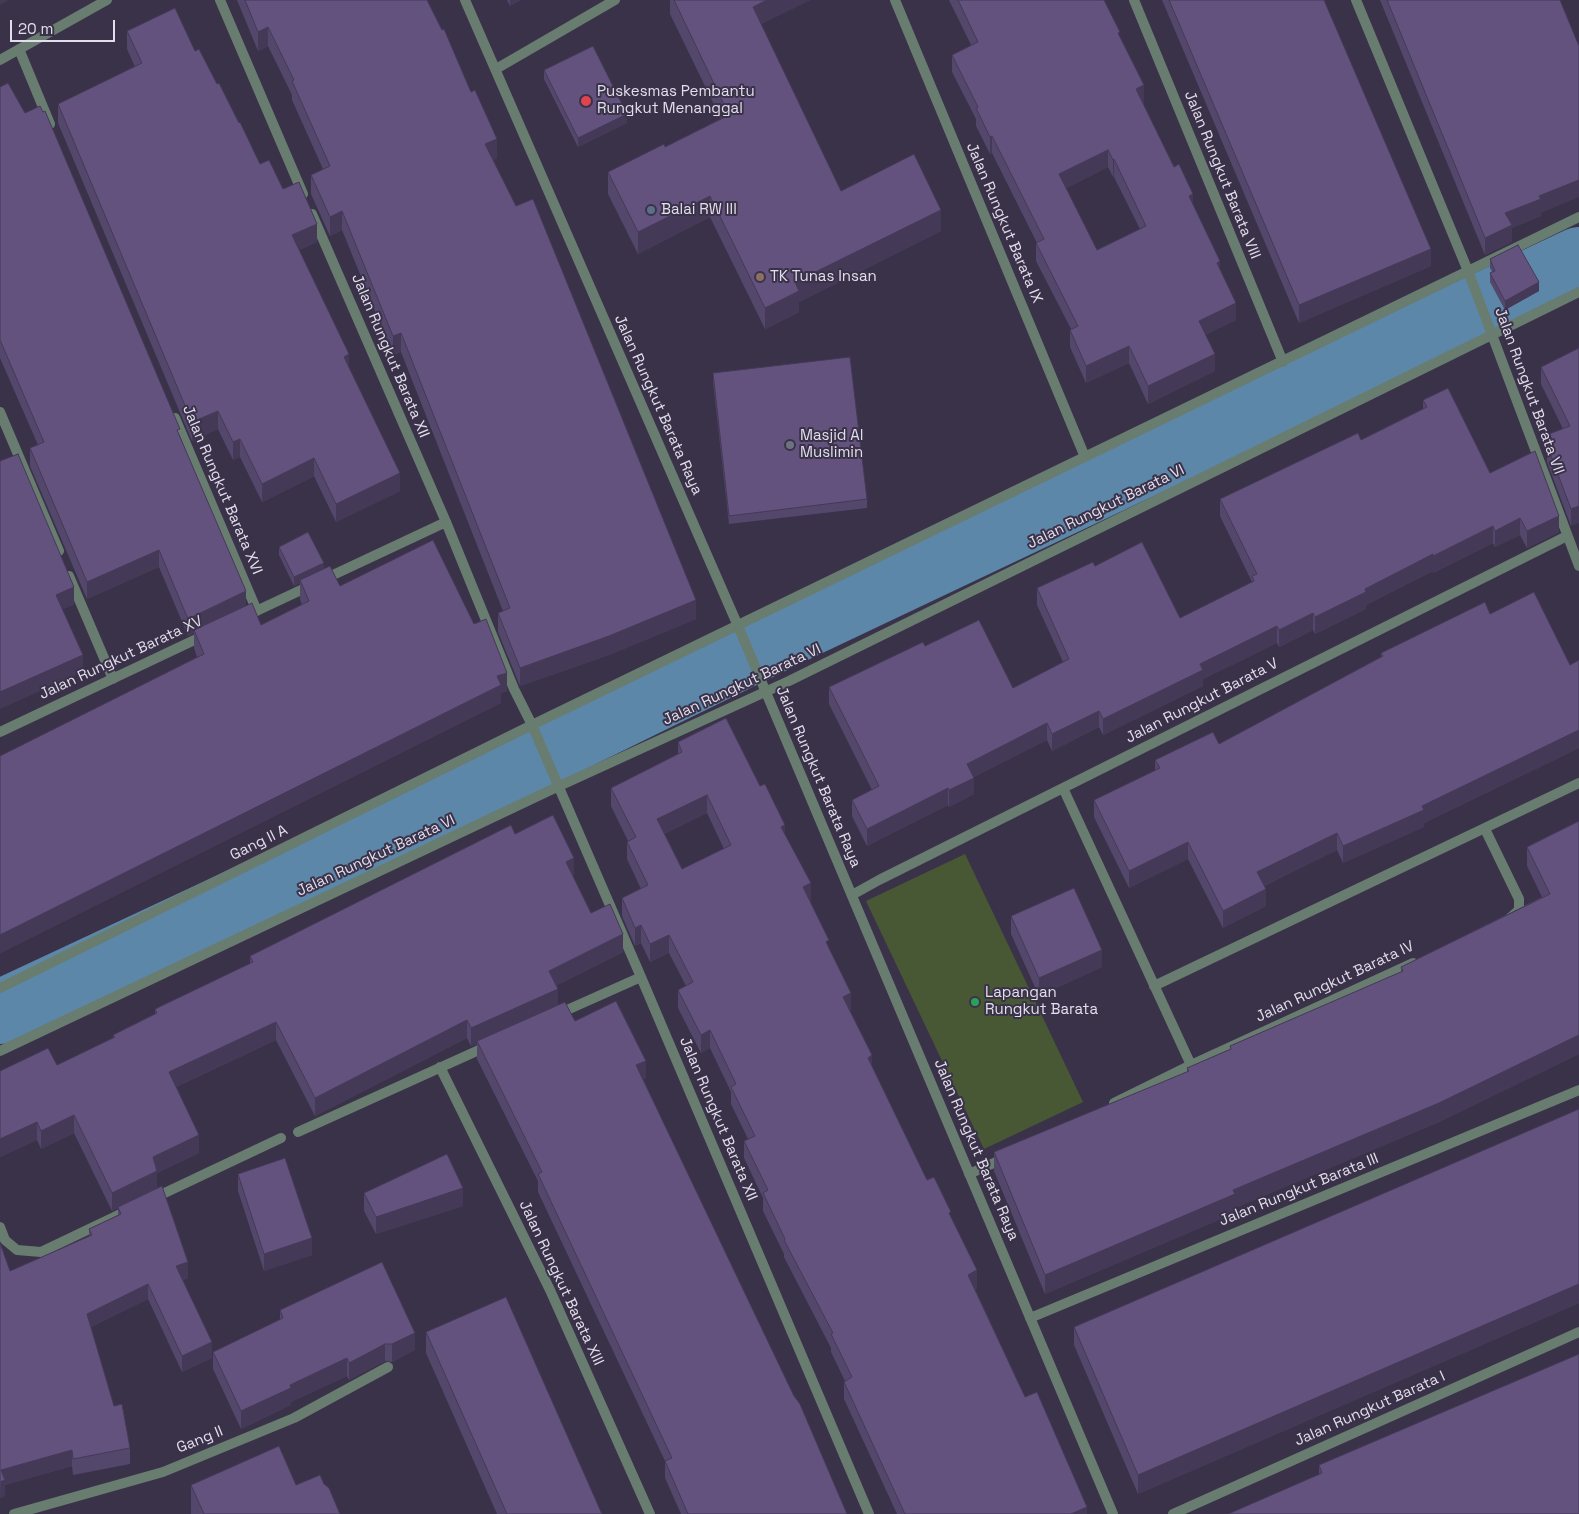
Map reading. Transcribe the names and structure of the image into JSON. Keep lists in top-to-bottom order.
{
  "streets": {
    "street": [
      "Jalan Rungkut Barata VIII",
      "Jalan Rungkut Barata IX",
      "Jalan Rungkut Barata XII",
      "Jalan Rungkut Barata VII",
      "Jalan Rungkut Barata Raya",
      "Jalan Rungkut Barata XVI",
      "Jalan Rungkut Barata VI",
      "Jalan Rungkut Barata XV",
      "Jalan Rungkut Barata V",
      "Gang II A",
      "Jalan Rungkut Barata IV",
      "Jalan Rungkut Barata III",
      "Jalan Rungkut Barata XIII",
      "Jalan Rungkut Barata I",
      "Gang II"
    ]
  },
  "crossings": [
    ["Jalan Rungkut Barata XII", "Jalan Rungkut Barata VI"],
    ["Jalan Rungkut Barata XII", "Gang II A"],
    ["Jalan Rungkut Barata VII", "Jalan Rungkut Barata VI"],
    ["Jalan Rungkut Barata VII", "Jalan Rungkut Barata V"],
    ["Jalan Rungkut Barata Raya", "Jalan Rungkut Barata VI"],
    ["Jalan Rungkut Barata Raya", "Jalan Rungkut Barata V"],
    ["Jalan Rungkut Barata Raya", "Jalan Rungkut Barata III"]
  ],
  "places": [
    "Puskesmas Pembantu Rungkut Menanggal",
    "Balai RW III",
    "TK Tunas Insan",
    "Masjid Al Muslimin",
    "Lapangan Rungkut Barata"
  ],
  "scale_bar": "20 m"
}
